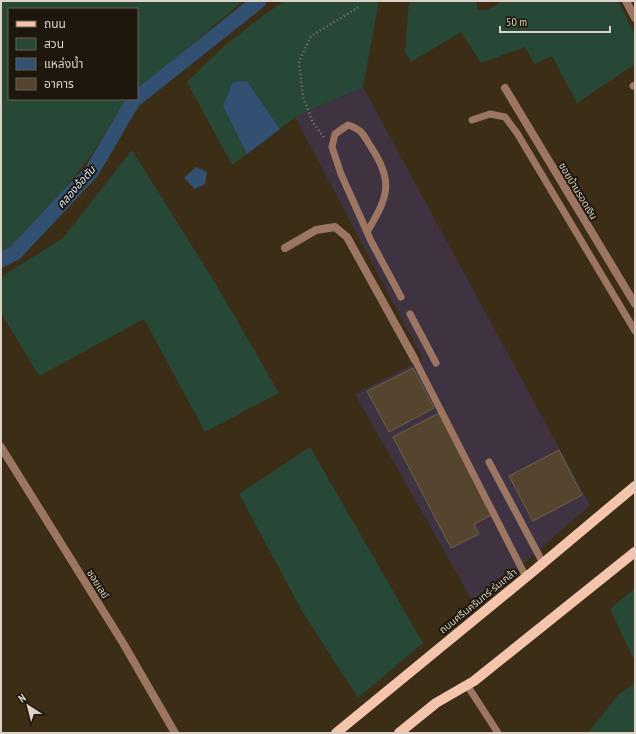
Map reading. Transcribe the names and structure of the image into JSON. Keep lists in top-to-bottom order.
{
  "streets": {
    "main road": ["ถนนศรีนครินทร์-ร่มเกล้า"],
    "street": ["ซอยบ้านรอดเงิน", "ซอยเลย์"]
  },
  "water": ["คลองอ้อตัน"],
  "legend": [
    "ถนน",
    "สวน",
    "แหล่งน้ำ",
    "อาคาร"
  ],
  "scale_bar": "50 m",
  "north": "top left"
}
